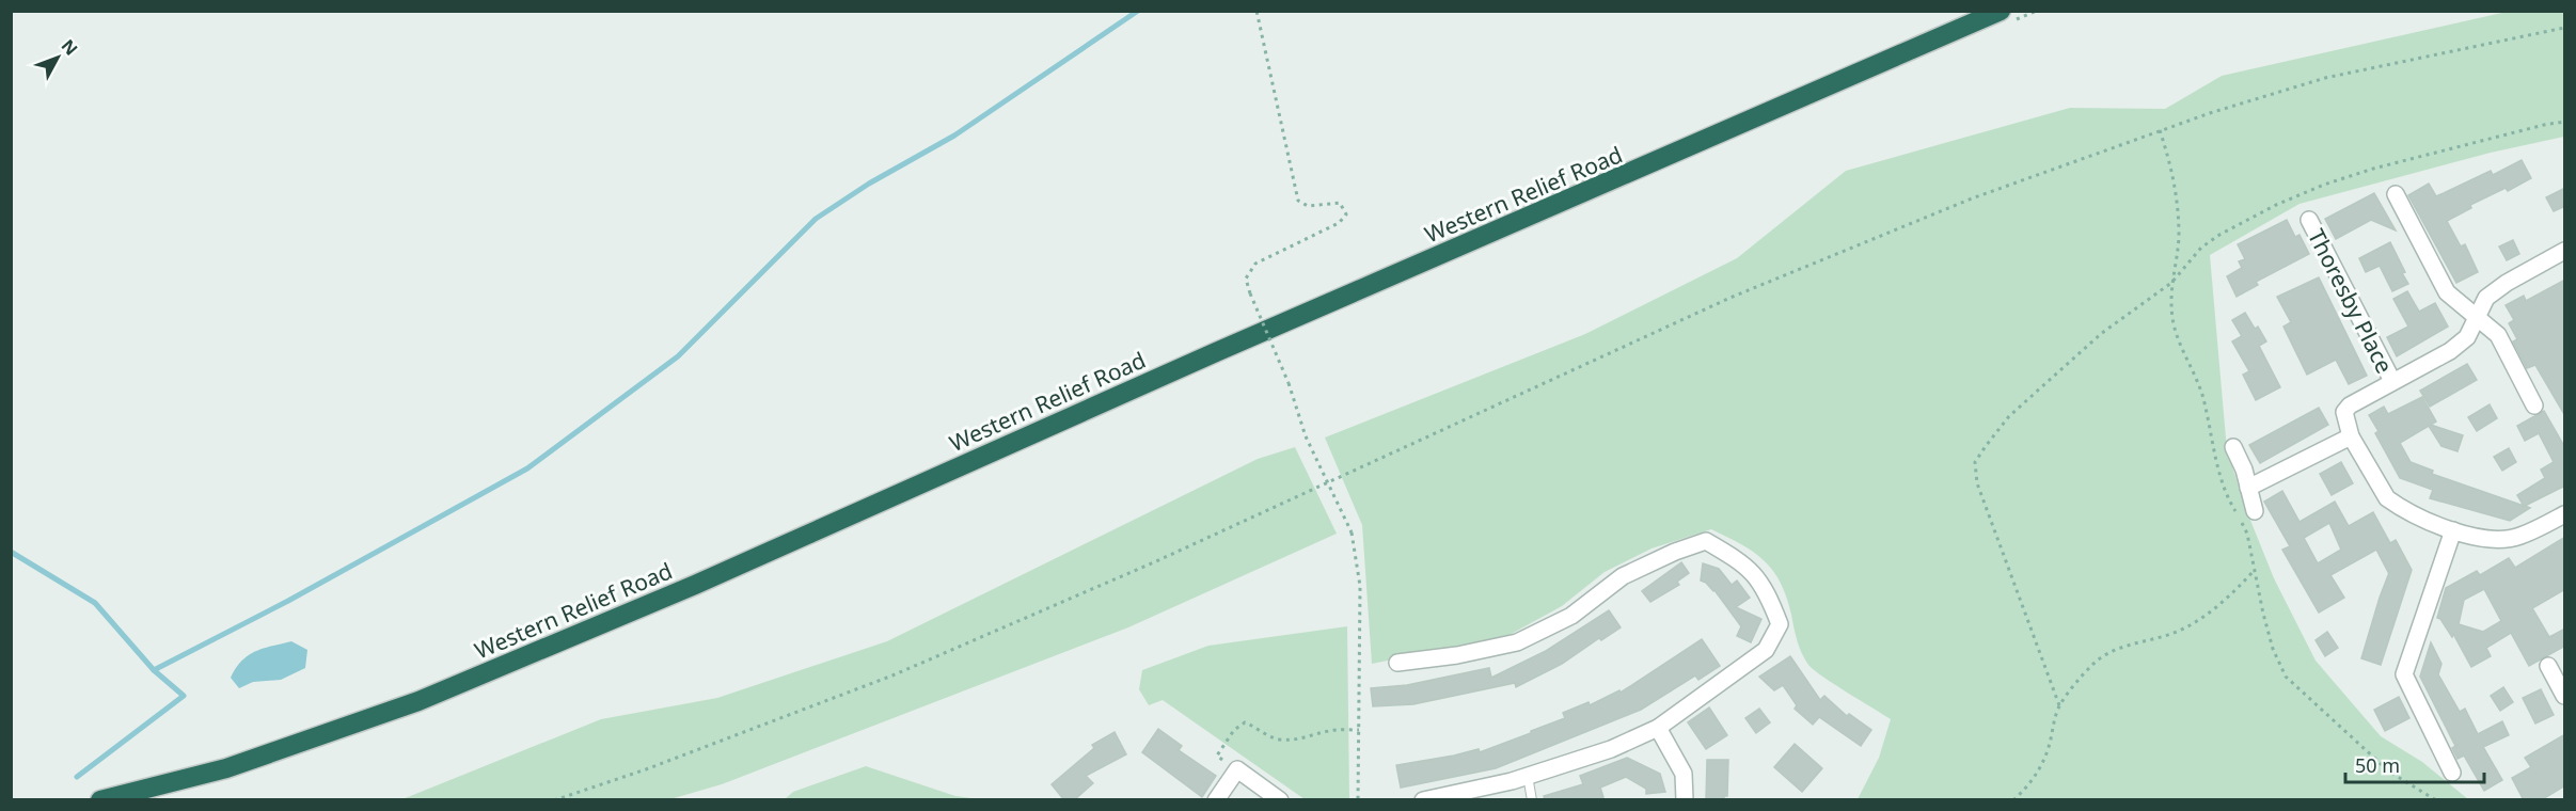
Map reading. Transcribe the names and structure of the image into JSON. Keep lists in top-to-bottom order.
{
  "streets": {
    "highway": ["Western Relief Road"],
    "street": ["Thoresby Place"]
  },
  "scale_bar": "50 m",
  "north": "top right"
}
